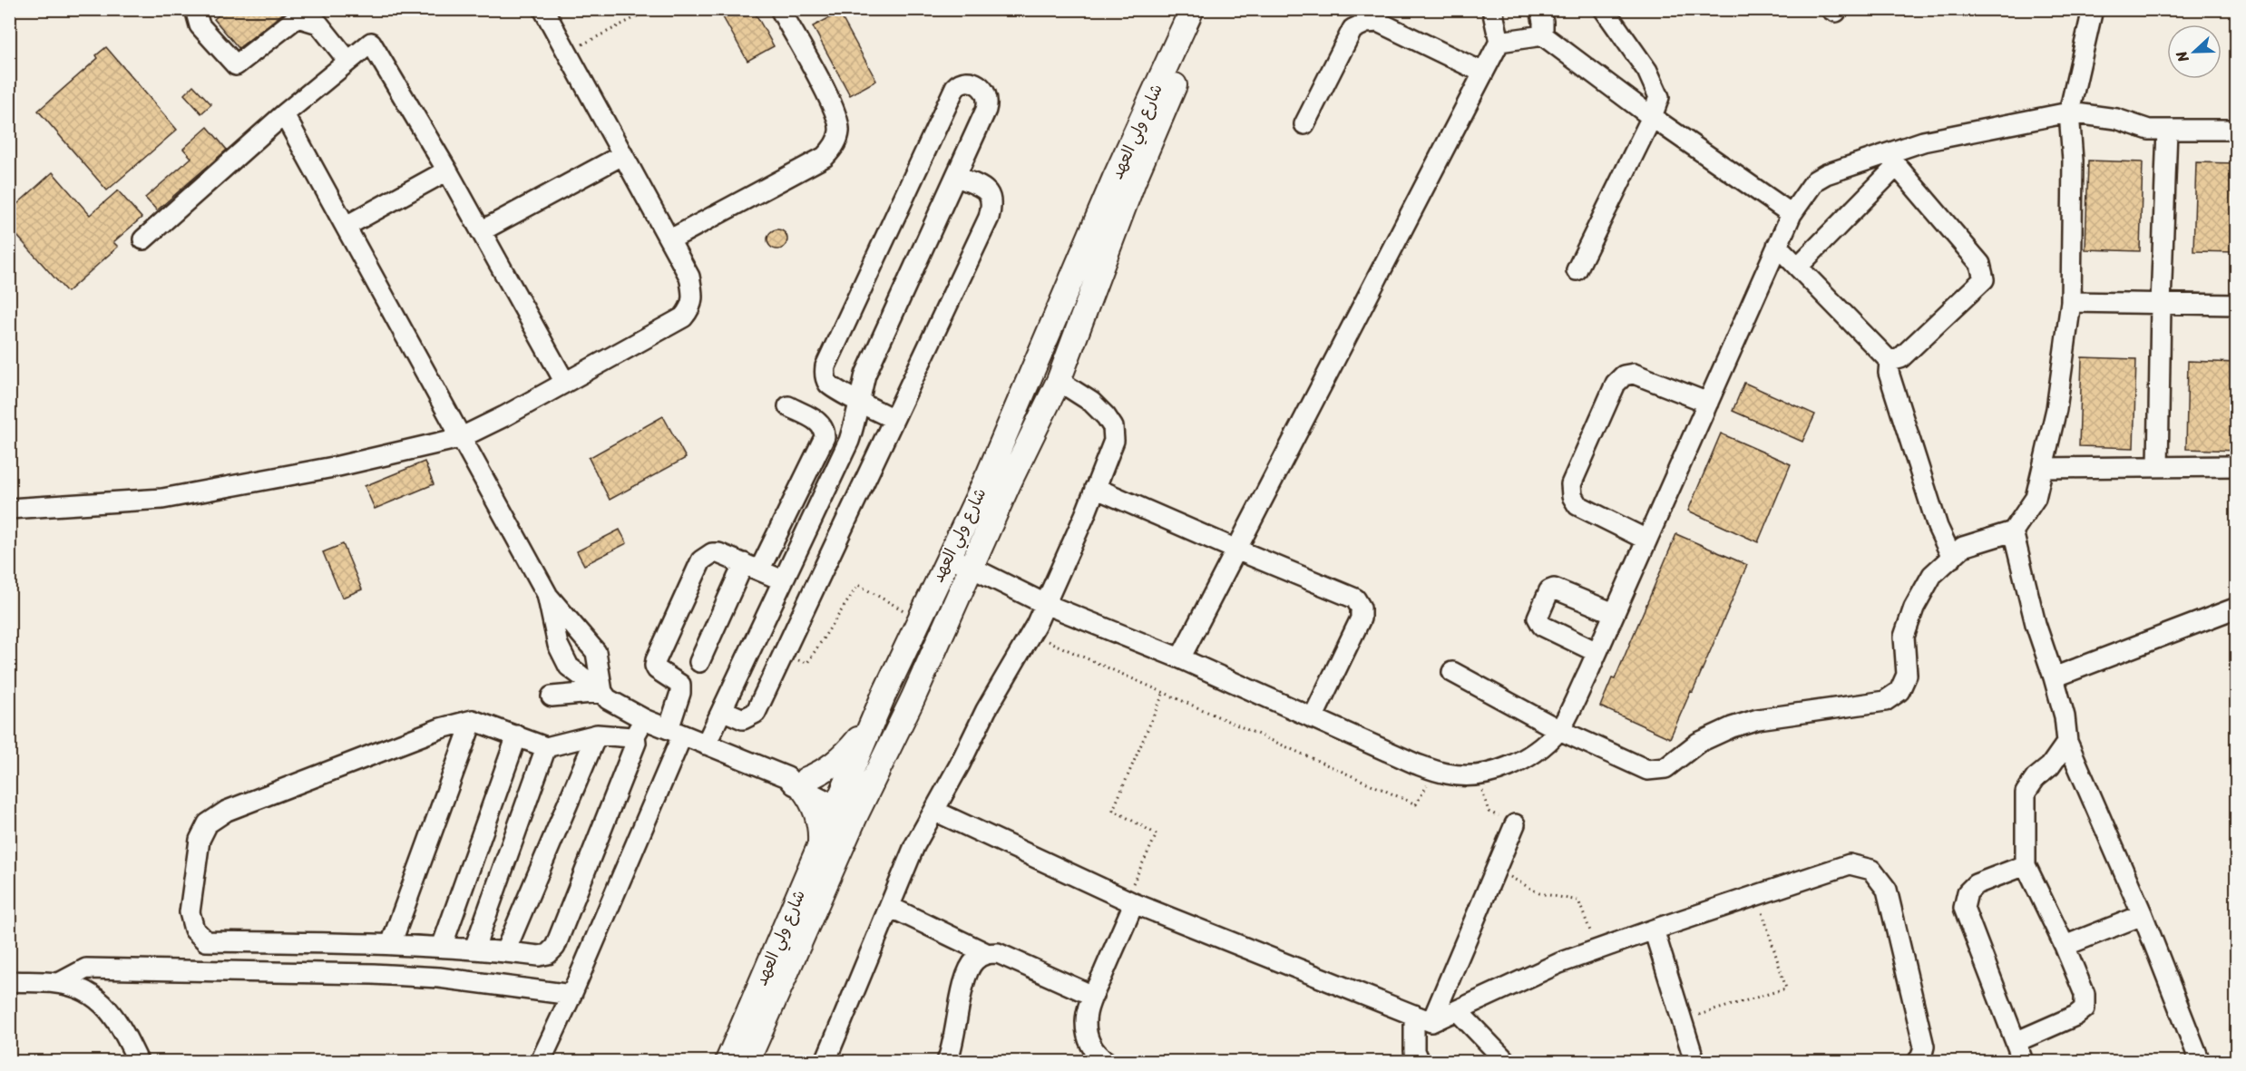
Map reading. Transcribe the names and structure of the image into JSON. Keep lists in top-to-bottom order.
{
  "streets": {
    "main road": ["شارع ولي العهد"]
  },
  "north": "left"
}
